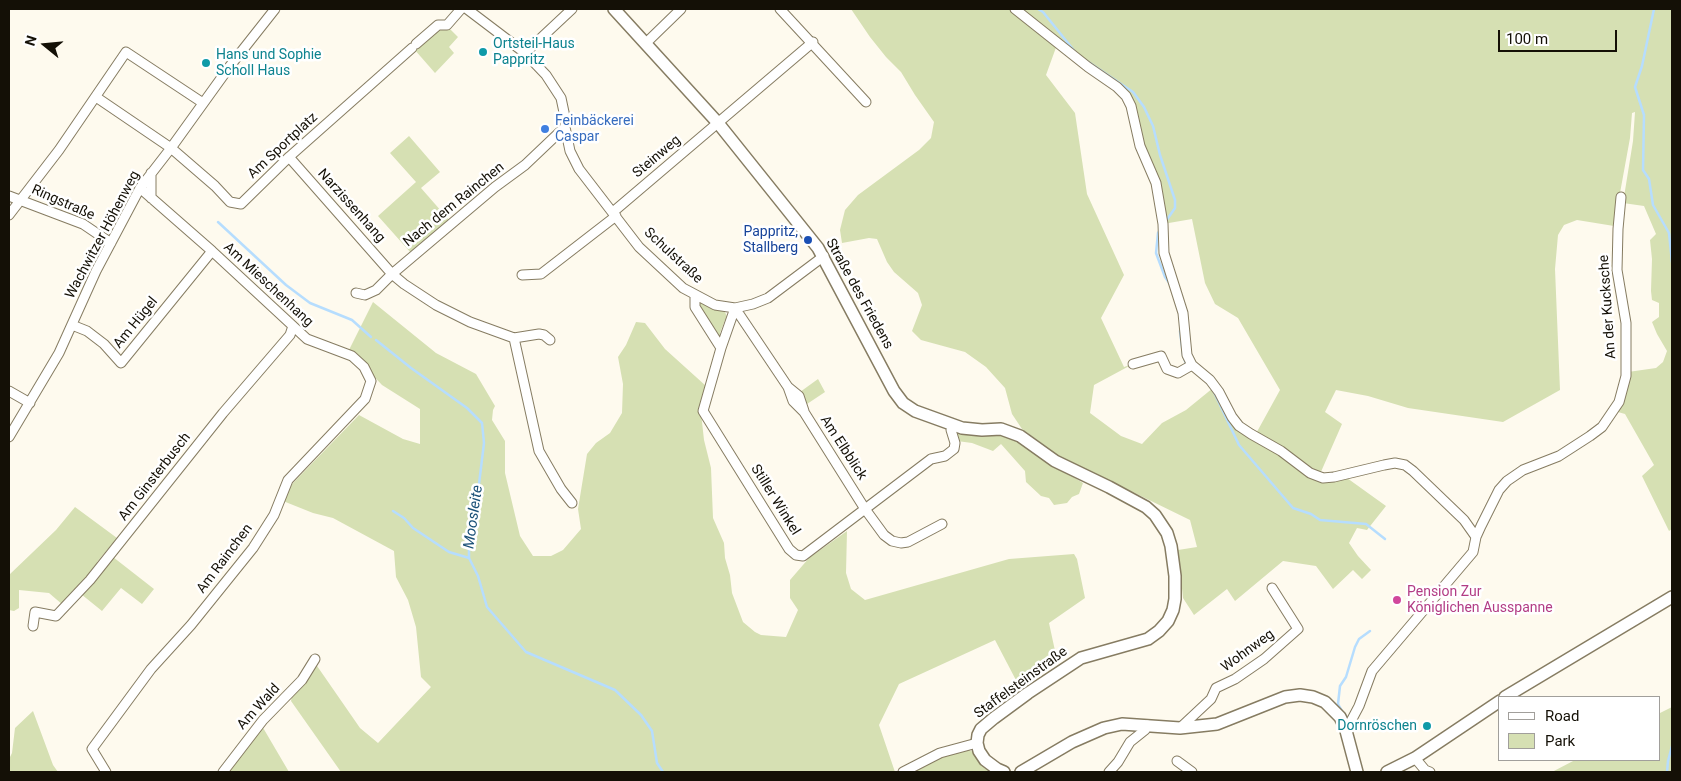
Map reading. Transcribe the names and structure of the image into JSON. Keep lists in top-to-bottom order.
{
  "streets": {
    "street": [
      "Am Sportplatz",
      "Steinweg",
      "Ringstraße",
      "Nach dem Rainchen",
      "Narzissenhang",
      "Wachwitzer Höhenweg",
      "Schulstraße",
      "Am Mieschenhang",
      "Straße des Friedens",
      "An der Kucksche",
      "Am Hügel",
      "Am Elbblick",
      "Am Ginsterbusch",
      "Stiller Winkel",
      "Am Rainchen",
      "Wohnweg",
      "Staffelsteinstraße",
      "Am Wald"
    ]
  },
  "crossings": [
    ["Am Sportplatz", "Narzissenhang"],
    ["Am Sportplatz", "Wachwitzer Höhenweg"],
    ["Steinweg", "Schulstraße"],
    ["Steinweg", "Straße des Friedens"],
    ["Ringstraße", "Wachwitzer Höhenweg"],
    ["Nach dem Rainchen", "Narzissenhang"],
    ["Nach dem Rainchen", "Schulstraße"],
    ["Wachwitzer Höhenweg", "Am Mieschenhang"],
    ["Wachwitzer Höhenweg", "Am Hügel"],
    ["Schulstraße", "Straße des Friedens"],
    ["Schulstraße", "Am Elbblick"],
    ["Am Mieschenhang", "Am Hügel"],
    ["Am Mieschenhang", "Am Ginsterbusch"],
    ["Am Mieschenhang", "Am Rainchen"],
    ["Straße des Friedens", "Staffelsteinstraße"],
    ["Am Elbblick", "Stiller Winkel"]
  ],
  "water": ["Moosleite"],
  "places": [
    "Ortsteil-Haus Pappritz",
    "Hans und Sophie Scholl Haus",
    "Feinbäckerei Caspar",
    "Pappritz, Stallberg",
    "Pension Zur Königlichen Ausspanne",
    "Dornröschen"
  ],
  "legend": ["Road", "Park"],
  "scale_bar": "100 m",
  "north": "left"
}
